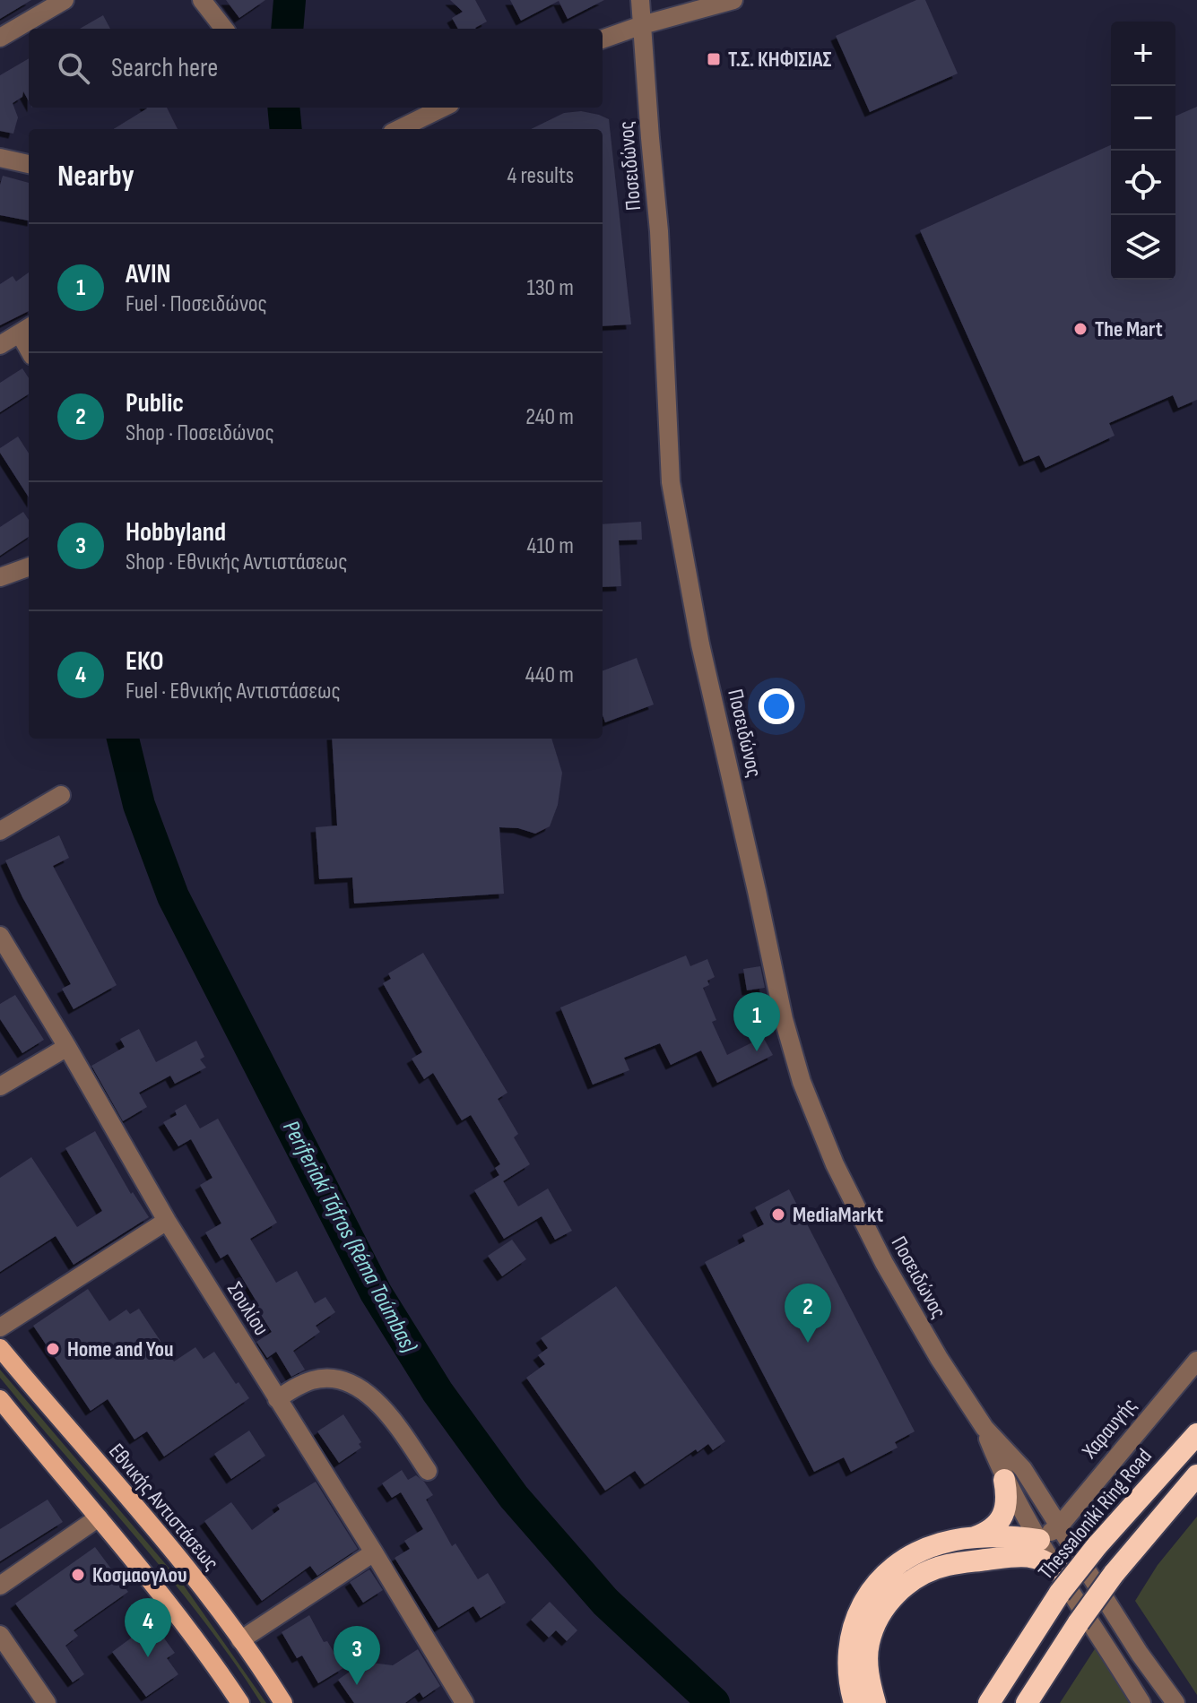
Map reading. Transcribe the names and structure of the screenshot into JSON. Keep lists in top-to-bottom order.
{
  "streets": {
    "highway": ["Thessaloniki Ring Road"],
    "main road": ["Εθνικής Αντιστάσεως"],
    "street": ["Ποσειδώνος", "Σουλίου", "Χαραυγής"]
  },
  "crossings": [
    ["Ποσειδώνος", "Χαραυγής"]
  ],
  "water": ["Periferiakí Táfros (Réma Toúmbas)"],
  "places": {
    "transit": ["Τ.Σ. ΚΗΦΙΣΙΑΣ"],
    "other": [
      "The Mart",
      "MediaMarkt",
      "Home and You",
      "Κοσμαογλου"
    ]
  },
  "page": {
    "map_buttons": ["+", "−"],
    "search": "Search here",
    "heading": ["Nearby", "4 results"],
    "list": [
      {
        "mark": "1",
        "name": "AVIN",
        "note": "Fuel · Ποσειδώνος",
        "value": "130 m"
      },
      {
        "mark": "2",
        "name": "Public",
        "note": "Shop · Ποσειδώνος",
        "value": "240 m"
      },
      {
        "mark": "3",
        "name": "Hobbyland",
        "note": "Shop · Εθνικής Αντιστάσεως",
        "value": "410 m"
      },
      {
        "mark": "4",
        "name": "ΕΚΟ",
        "note": "Fuel · Εθνικής Αντιστάσεως",
        "value": "440 m"
      }
    ],
    "pins": [
      "1",
      "2",
      "4",
      "3"
    ]
  }
}
